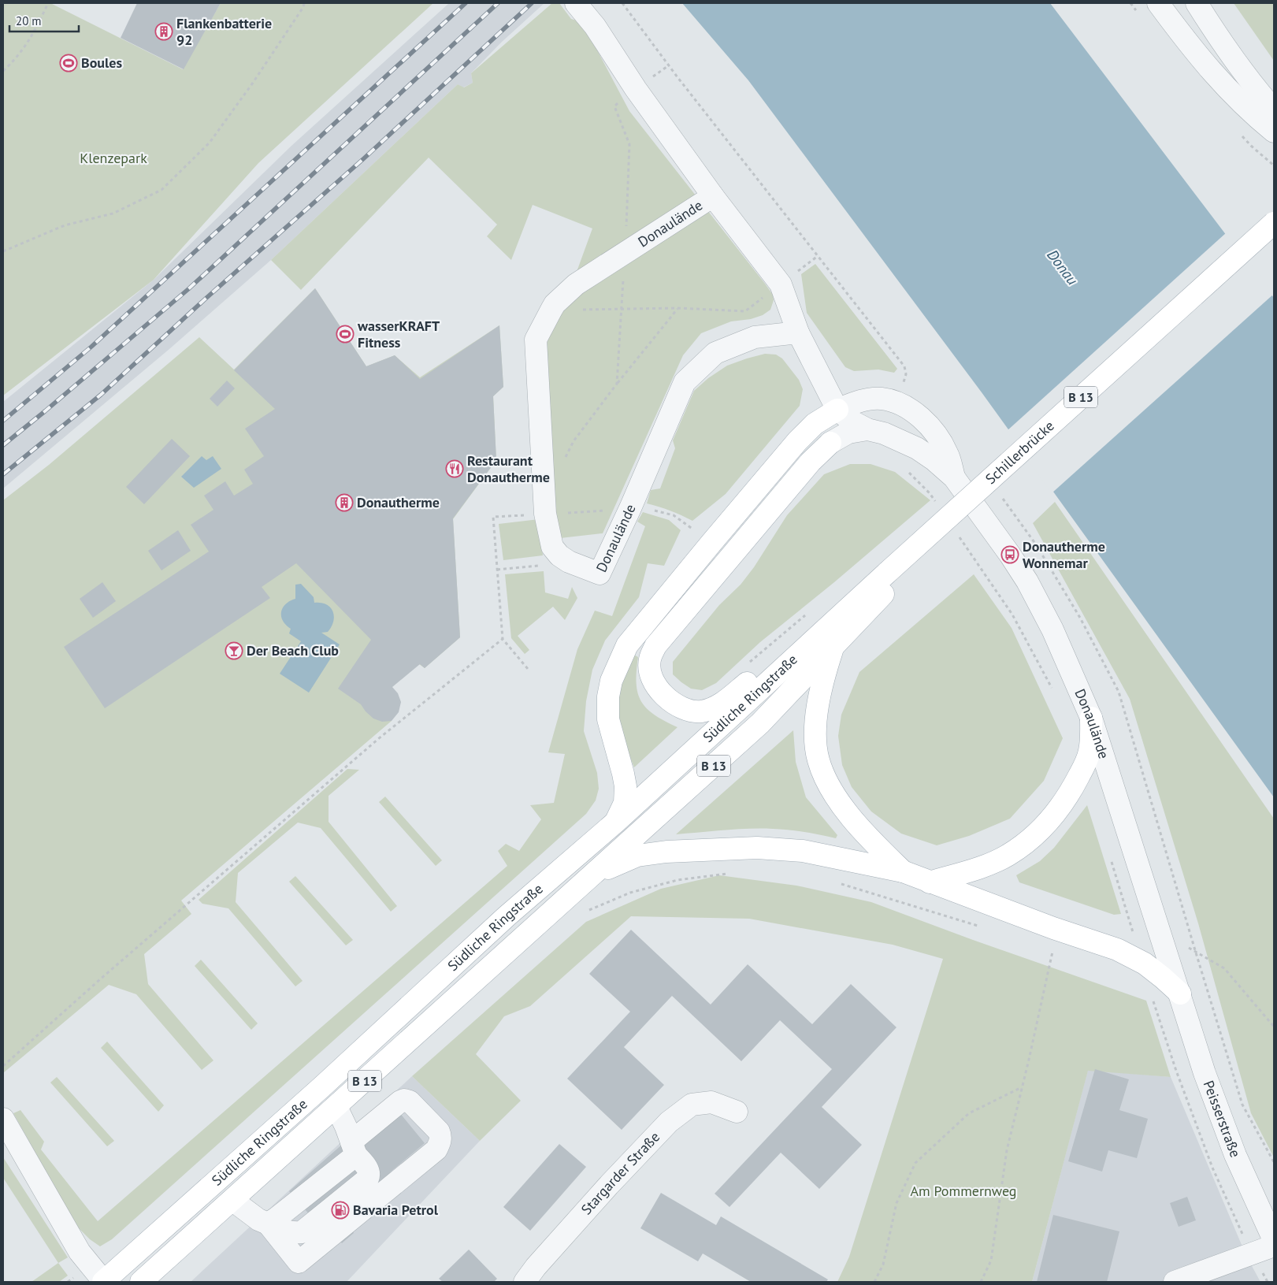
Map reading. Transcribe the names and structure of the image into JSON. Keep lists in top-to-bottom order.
{
  "streets": {
    "main road": ["B 13", "Schillerbrücke", "Südliche Ringstraße"],
    "street": ["Donaulände", "Peisserstraße", "Stargarder Straße"]
  },
  "crossings": [
    ["Donaulände", "Peisserstraße"],
    ["Schillerbrücke", "Südliche Ringstraße"]
  ],
  "water": ["Donau"],
  "parks": ["Klenzepark", "Am Pommernweg"],
  "places": {
    "building": ["Flankenbatterie 92", "Donautherme"],
    "sports": ["Boules", "wasserKRAFT Fitness"],
    "restaurant": ["Restaurant Donautherme"],
    "bus stop": ["Donautherme Wonnemar"],
    "bar": ["Der Beach Club"],
    "fuel station": ["Bavaria Petrol"]
  },
  "scale_bar": "20 m"
}
